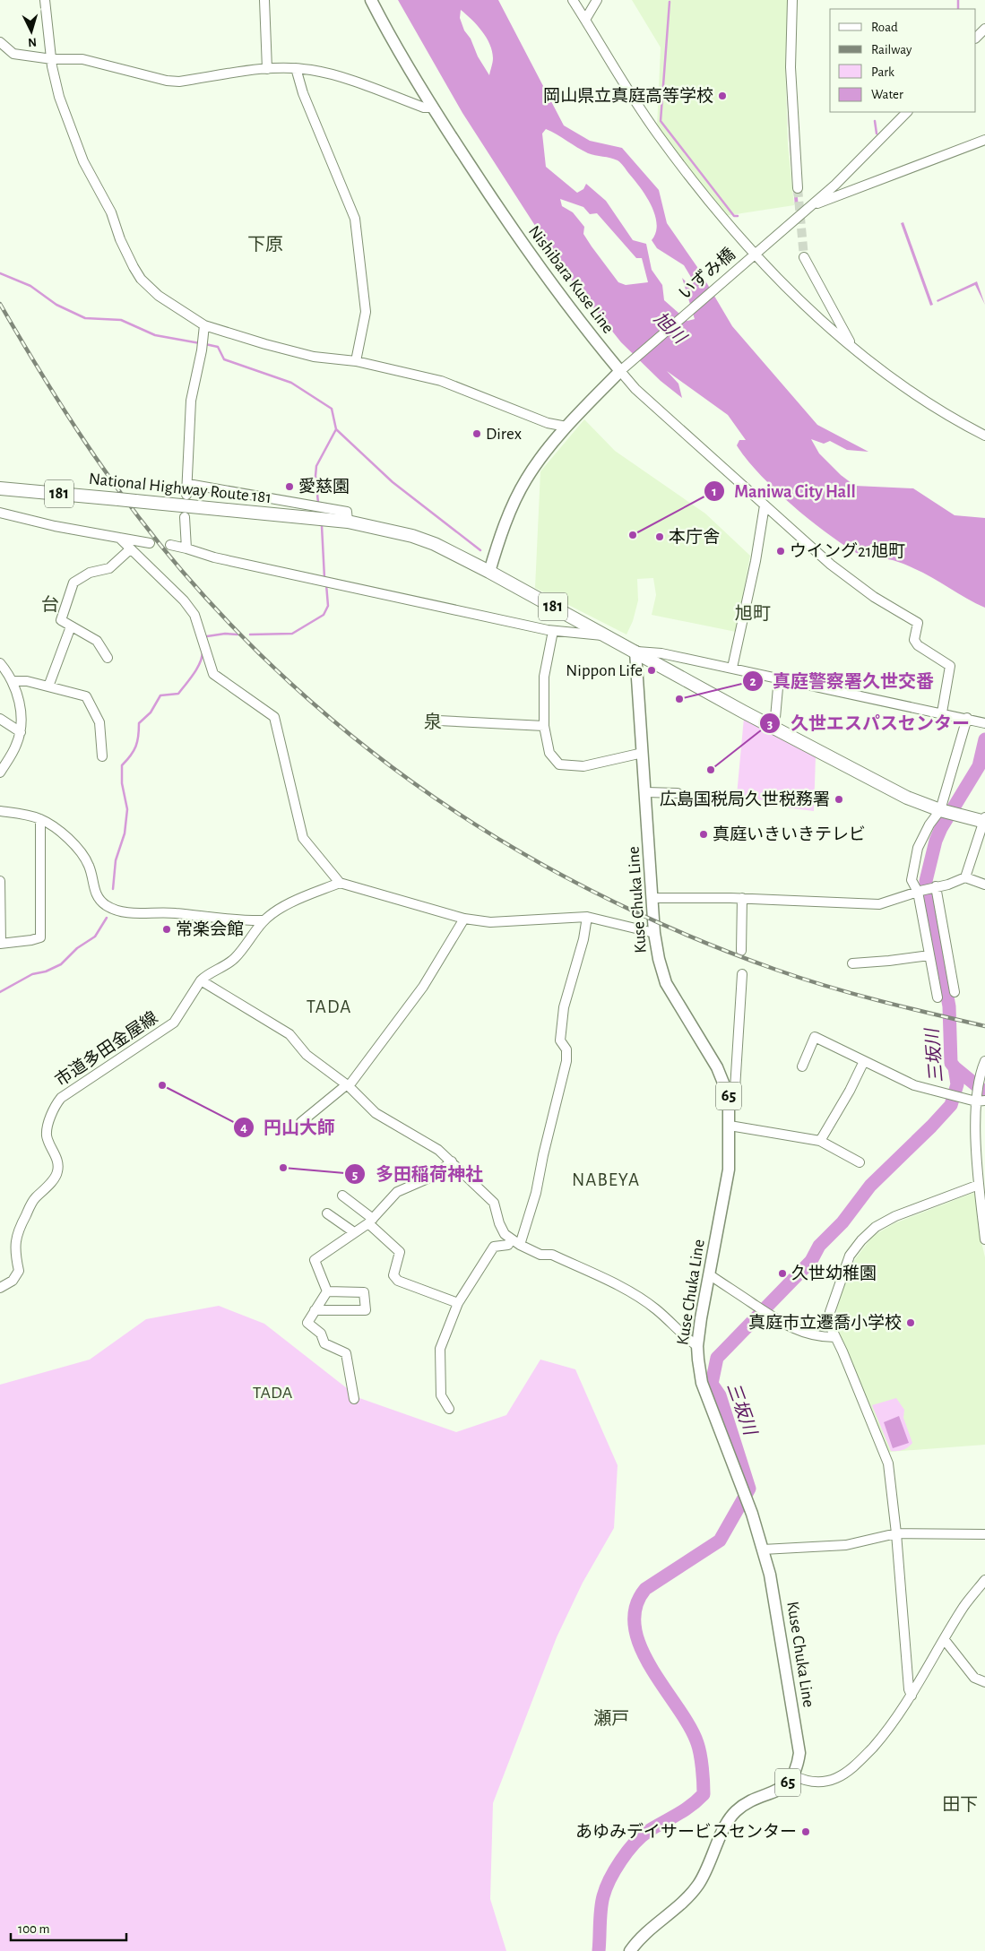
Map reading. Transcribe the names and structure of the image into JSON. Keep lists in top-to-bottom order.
{
  "streets": {
    "highway": ["National Highway Route 181", "181"],
    "main road": ["Nishibara Kuse Line", "Kuse Chuka Line", "65"],
    "street": ["いずみ橋", "市道多田金屋線"]
  },
  "crossings": [
    ["いずみ橋", "Nishibara Kuse Line"],
    ["National Highway Route 181", "Kuse Chuka Line"],
    ["Kuse Chuka Line", "65"]
  ],
  "districts": [
    "下原",
    "台",
    "旭町",
    "泉",
    "TADA",
    "NABEYA",
    "TADA",
    "瀬戸",
    "田下"
  ],
  "water": ["旭川", "三坂川"],
  "places": [
    "岡山県立真庭高等学校",
    "Direx",
    "愛慈園",
    "Maniwa City Hall",
    "本庁舎",
    "ウイング21旭町",
    "Nippon Life",
    "真庭警察署久世交番",
    "久世エスパスセンター",
    "広島国税局久世税務署",
    "真庭いきいきテレビ",
    "常楽会館",
    "円山大師",
    "多田稲荷神社",
    "久世幼稚園",
    "真庭市立遷喬小学校",
    "あゆみデイサービスセンター"
  ],
  "legend": [
    "Road",
    "Railway",
    "Park",
    "Water"
  ],
  "scale_bar": "100 m",
  "north": "bottom"
}
